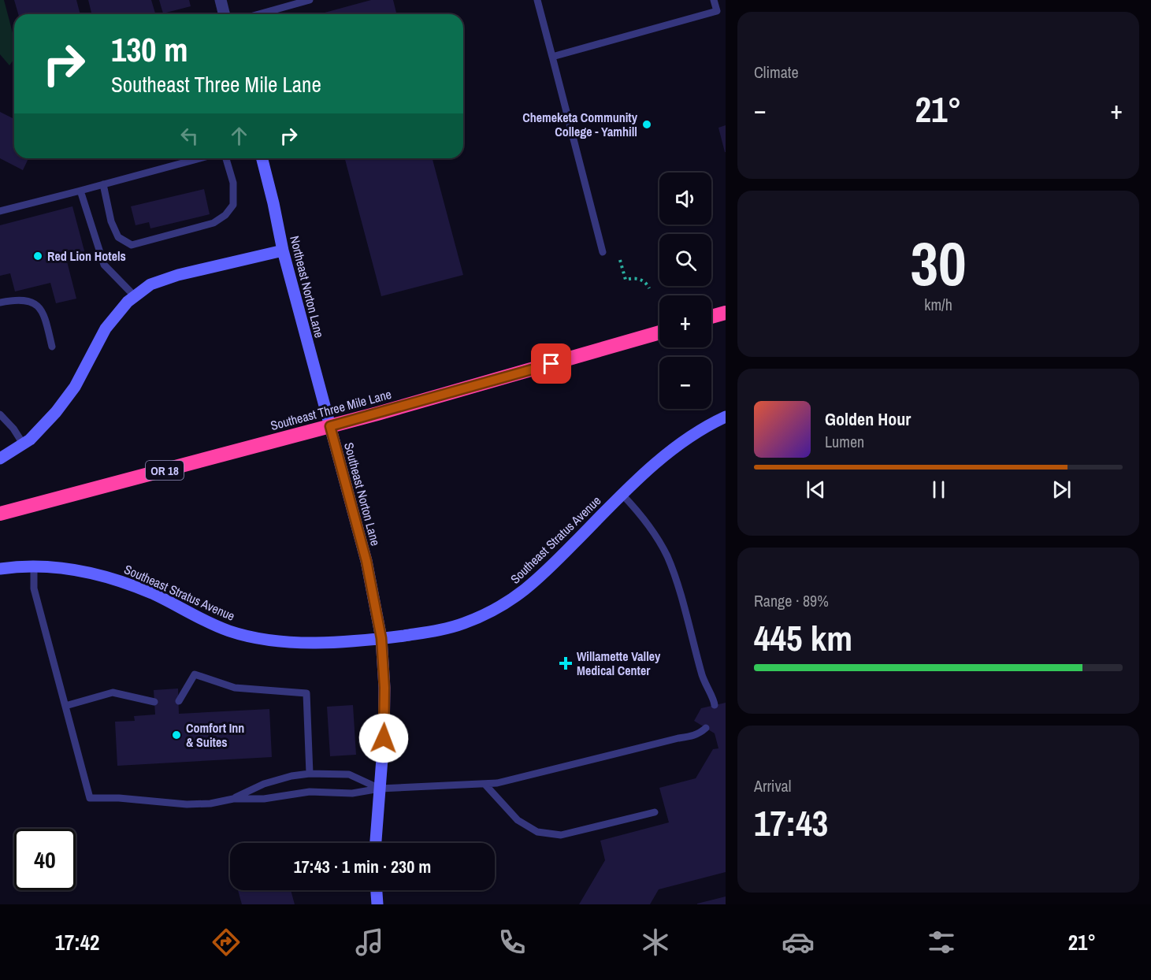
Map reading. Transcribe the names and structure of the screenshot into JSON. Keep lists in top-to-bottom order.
{
  "streets": {
    "highway": ["Southeast Three Mile Lane", "OR 18"],
    "street": ["Northeast Norton Lane", "Southeast Norton Lane", "Southeast Stratus Avenue"]
  },
  "crossings": [
    ["Northeast Norton Lane", "Southeast Three Mile Lane"],
    ["Northeast Norton Lane", "Southeast Norton Lane"],
    ["Southeast Three Mile Lane", "Southeast Norton Lane"],
    ["Southeast Norton Lane", "Southeast Stratus Avenue"]
  ],
  "places": {
    "other": ["Chemeketa Community College - Yamhill", "Red Lion Hotels", "Comfort Inn & Suites"],
    "health": ["Willamette Valley Medical Center"]
  },
  "page": {
    "tile": [
      "Climate",
      ["30", "km/h"],
      ["Range · 89%", "445 km"],
      ["Arrival", "17:43"]
    ],
    "turn": ["130 m", "Southeast Three Mile Lane"],
    "heat": ["−", "21°", "+"],
    "map_buttons": ["+", "−"],
    "song": ["Golden Hour", "Lumen"],
    "limit": "40",
    "trip": "17:43 · 1 min · 230 m",
    "tabs": ["17:42", "21°"]
  }
}
